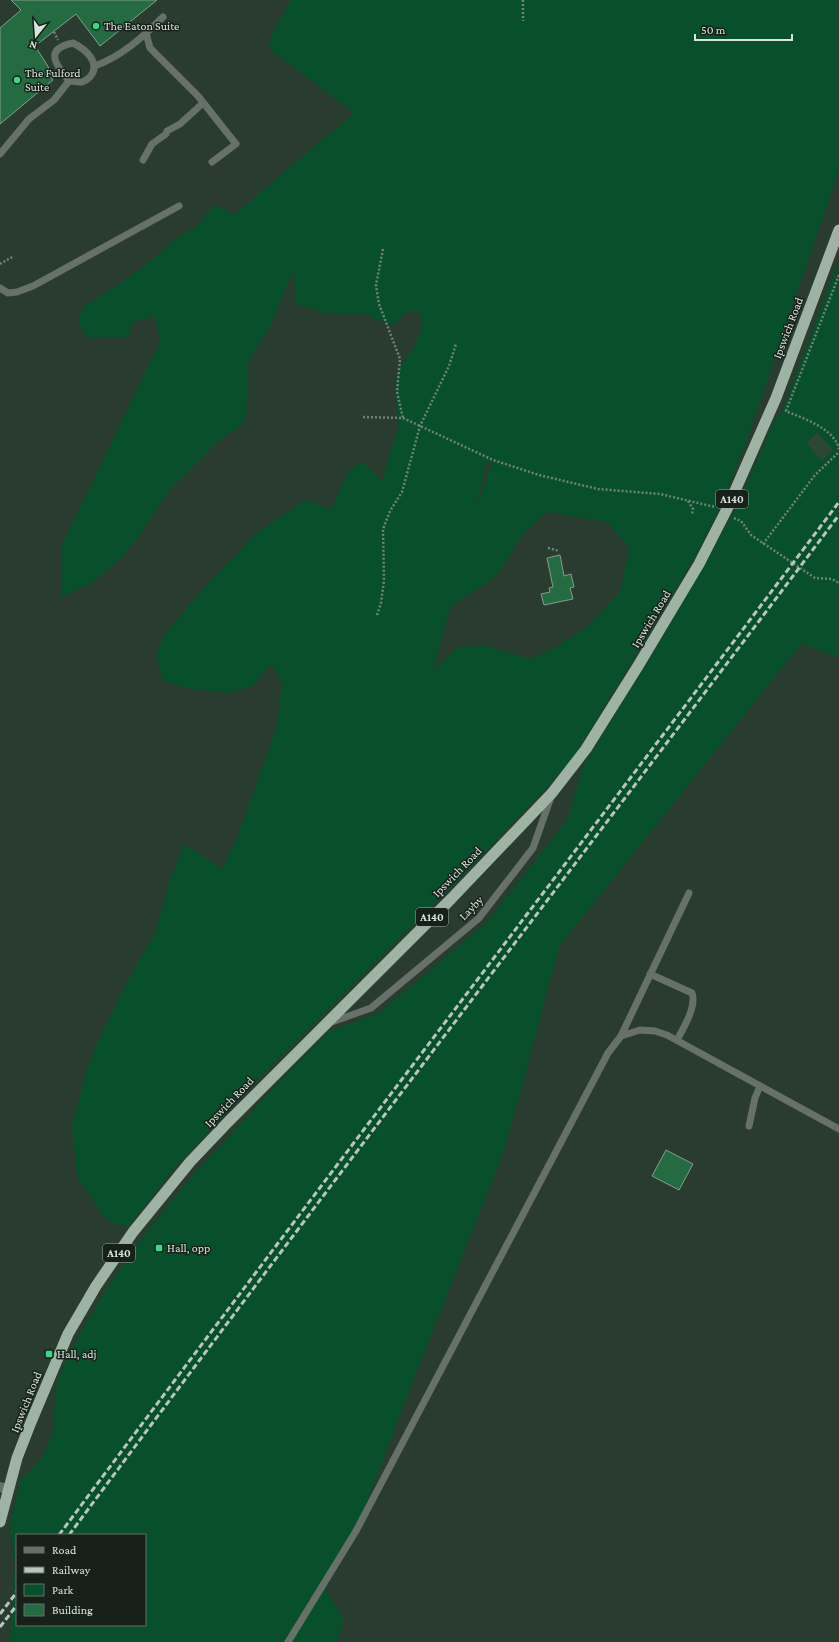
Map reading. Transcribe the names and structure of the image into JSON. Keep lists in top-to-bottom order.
{
  "streets": {
    "highway": ["Ipswich Road", "A140"],
    "lane": ["Layby"]
  },
  "crossings": [
    ["Ipswich Road", "Layby"]
  ],
  "places": {
    "other": ["The Eaton Suite", "The Fulford Suite"],
    "transit": ["Hall, opp", "Hall, adj"]
  },
  "legend": [
    "Road",
    "Railway",
    "Park",
    "Building"
  ],
  "scale_bar": "50 m",
  "north": "bottom"
}
